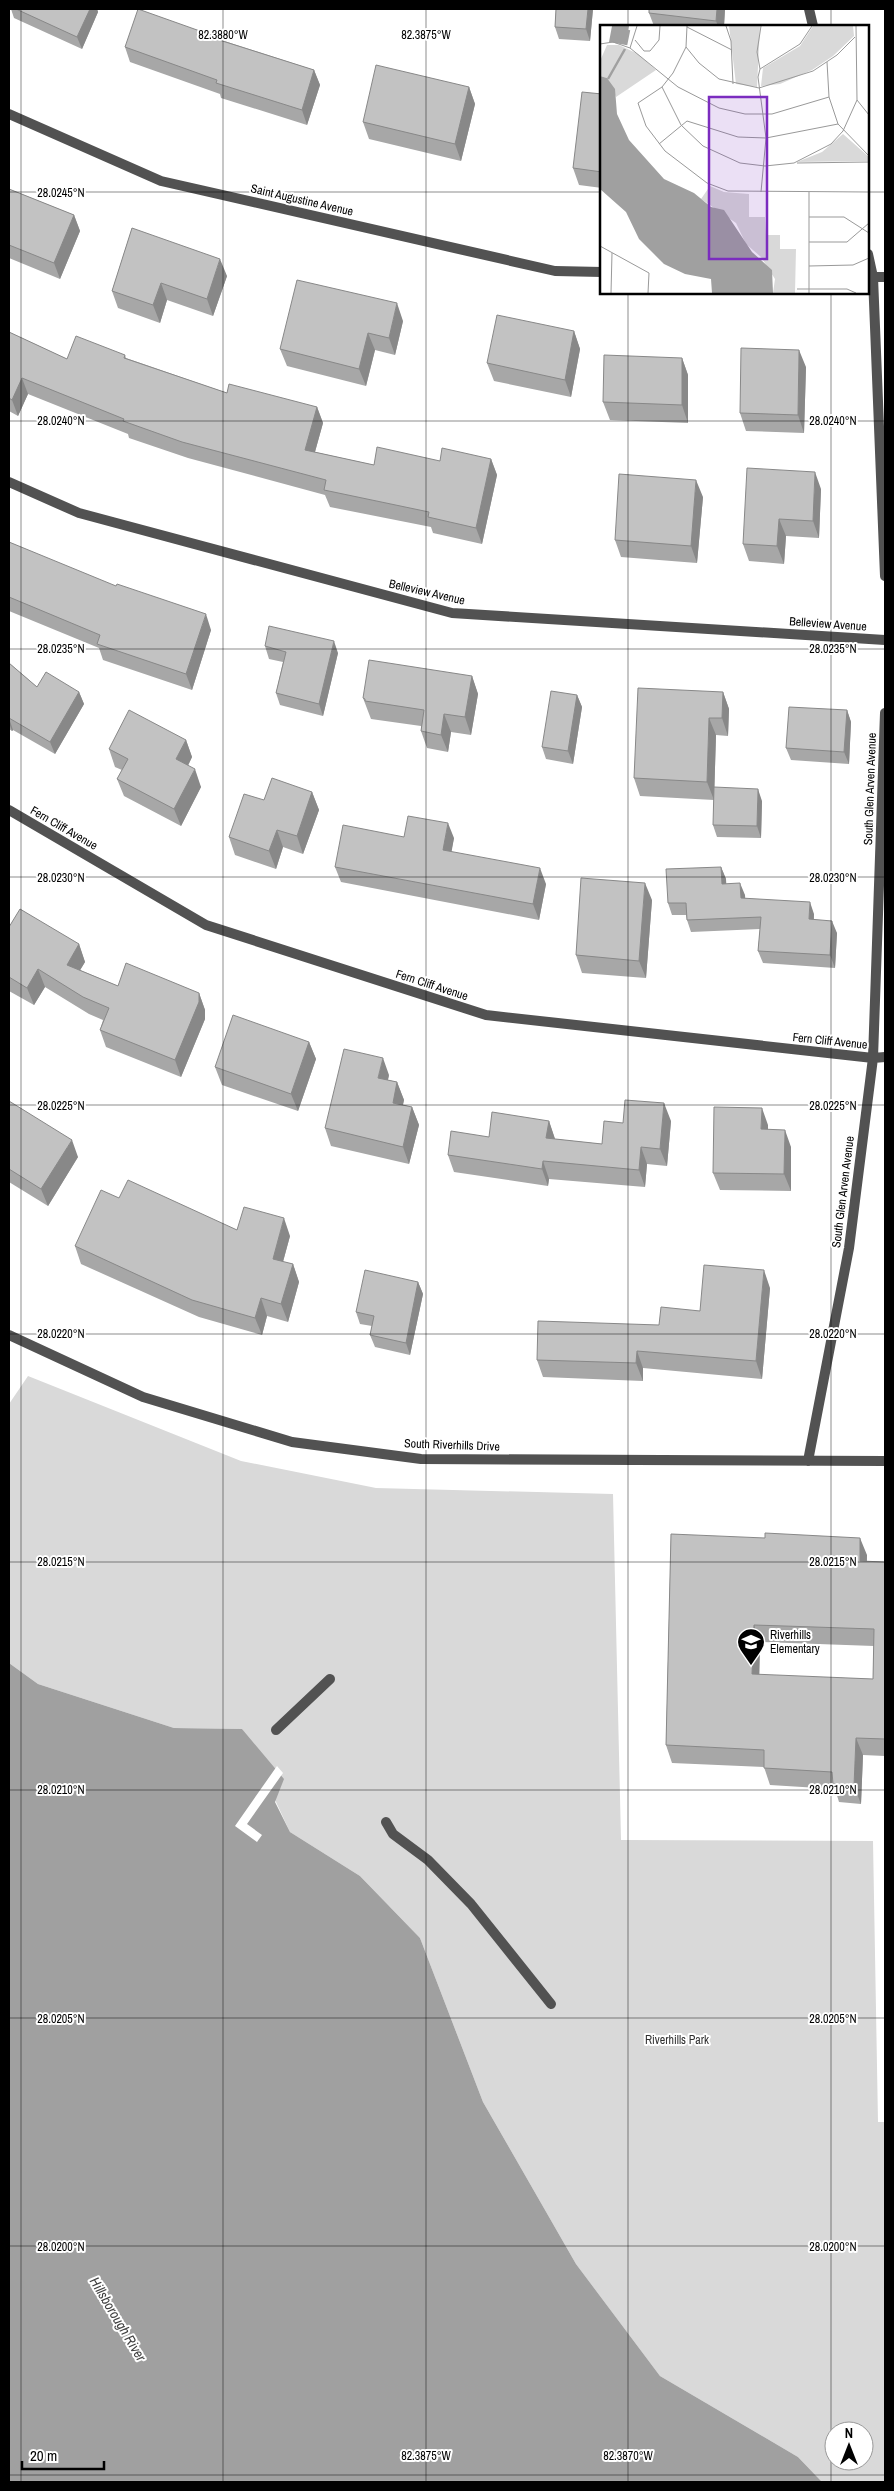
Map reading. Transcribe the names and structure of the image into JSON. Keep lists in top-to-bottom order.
{
  "streets": {
    "street": [
      "Saint Augustine Avenue",
      "Belleview Avenue",
      "South Glen Arven Avenue",
      "Fern Cliff Avenue",
      "South Riverhills Drive"
    ]
  },
  "crossings": [
    ["South Glen Arven Avenue", "Fern Cliff Avenue"],
    ["South Glen Arven Avenue", "South Riverhills Drive"]
  ],
  "water": ["Hillsborough River"],
  "parks": ["Riverhills Park"],
  "places": {
    "school or university": ["Riverhills Elementary"]
  },
  "scale_bar": "20 m",
  "north": "top",
  "coordinates": [
    "82.3880°W",
    "82.3875°W",
    "28.0245°N",
    "28.0240°N",
    "28.0235°N",
    "28.0230°N",
    "28.0225°N",
    "28.0220°N",
    "28.0215°N",
    "28.0210°N",
    "28.0205°N",
    "28.0200°N",
    "82.3870°W"
  ]
}
